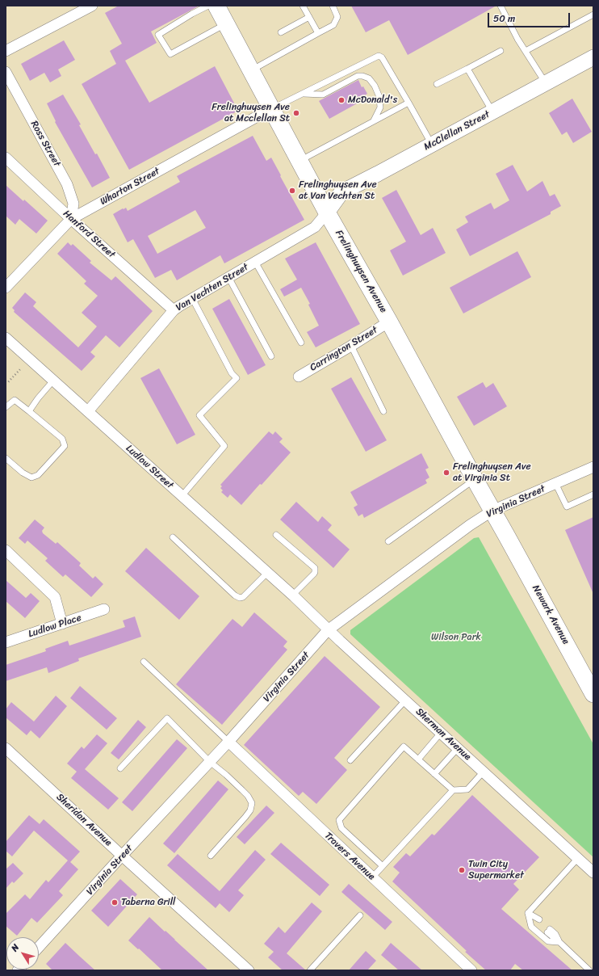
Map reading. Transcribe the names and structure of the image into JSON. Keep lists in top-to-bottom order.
{
  "streets": {
    "main road": ["McClellan Street", "Frelinghuysen Avenue", "Newark Avenue"],
    "street": [
      "Ross Street",
      "Wharton Street",
      "Hanford Street",
      "Van Vechten Street",
      "Carrington Street",
      "Ludlow Street",
      "Virginia Street",
      "Ludlow Place",
      "Sherman Avenue",
      "Sheridan Avenue",
      "Travers Avenue"
    ]
  },
  "crossings": [
    ["McClellan Street", "Frelinghuysen Avenue"],
    ["McClellan Street", "Van Vechten Street"],
    ["Ross Street", "Wharton Street"],
    ["Ross Street", "Hanford Street"],
    ["Wharton Street", "Hanford Street"],
    ["Wharton Street", "Frelinghuysen Avenue"],
    ["Hanford Street", "Van Vechten Street"],
    ["Frelinghuysen Avenue", "Van Vechten Street"],
    ["Frelinghuysen Avenue", "Carrington Street"],
    ["Frelinghuysen Avenue", "Virginia Street"],
    ["Frelinghuysen Avenue", "Newark Avenue"],
    ["Van Vechten Street", "Ludlow Street"],
    ["Ludlow Street", "Sherman Avenue"],
    ["Virginia Street", "Sherman Avenue"],
    ["Virginia Street", "Sheridan Avenue"],
    ["Virginia Street", "Travers Avenue"]
  ],
  "parks": ["Wilson Park"],
  "places": [
    "McDonald's",
    "Frelinghuysen Ave at Mcclellan St",
    "Frelinghuysen Ave at Van Vechten St",
    "Frelinghuysen Ave at Virginia St",
    "Twin City Supermarket",
    "Taberna Grill"
  ],
  "scale_bar": "50 m",
  "north": "top left"
}
